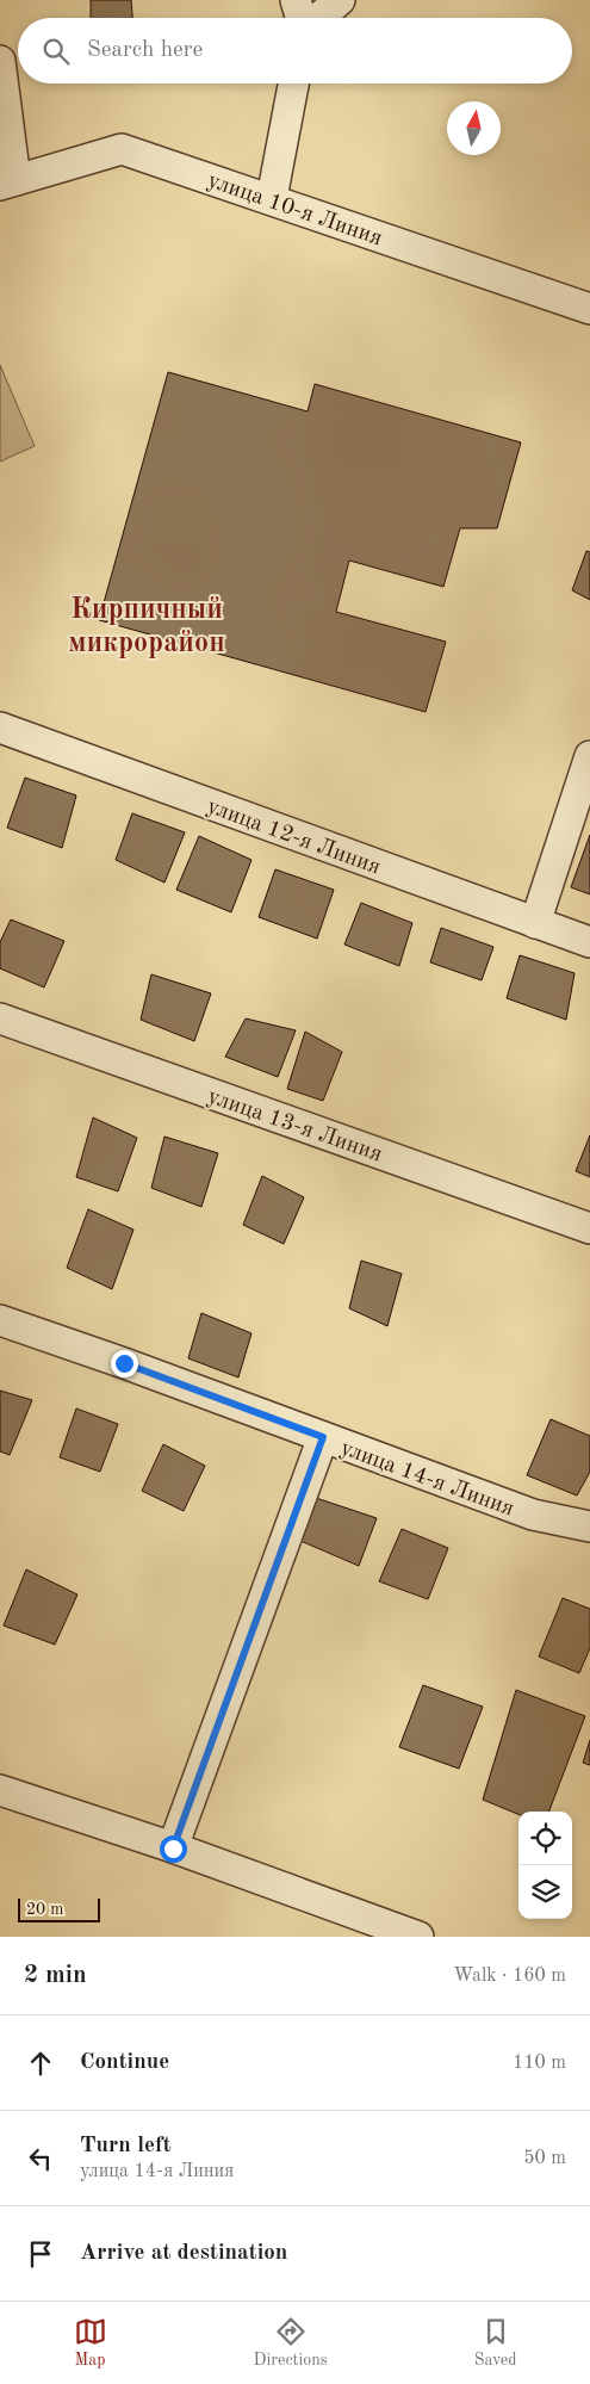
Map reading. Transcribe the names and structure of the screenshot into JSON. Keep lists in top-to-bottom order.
{
  "streets": {
    "street": [
      "улица 10-я Линия",
      "улица 12-я Линия",
      "улица 13-я Линия",
      "улица 14-я Линия"
    ]
  },
  "districts": ["Кирпичный микрорайон"],
  "scale_bar": "20 m",
  "north": "top",
  "page": {
    "search": "Search here",
    "scale": "20 m",
    "heading": ["2 min", "Walk · 160 m"],
    "list": [
      ["Continue", "110 m"],
      ["Turn left", "улица 14-я Линия", "50 m"],
      "Arrive at destination"
    ],
    "nav": ["Map", "Directions", "Saved"]
  }
}
